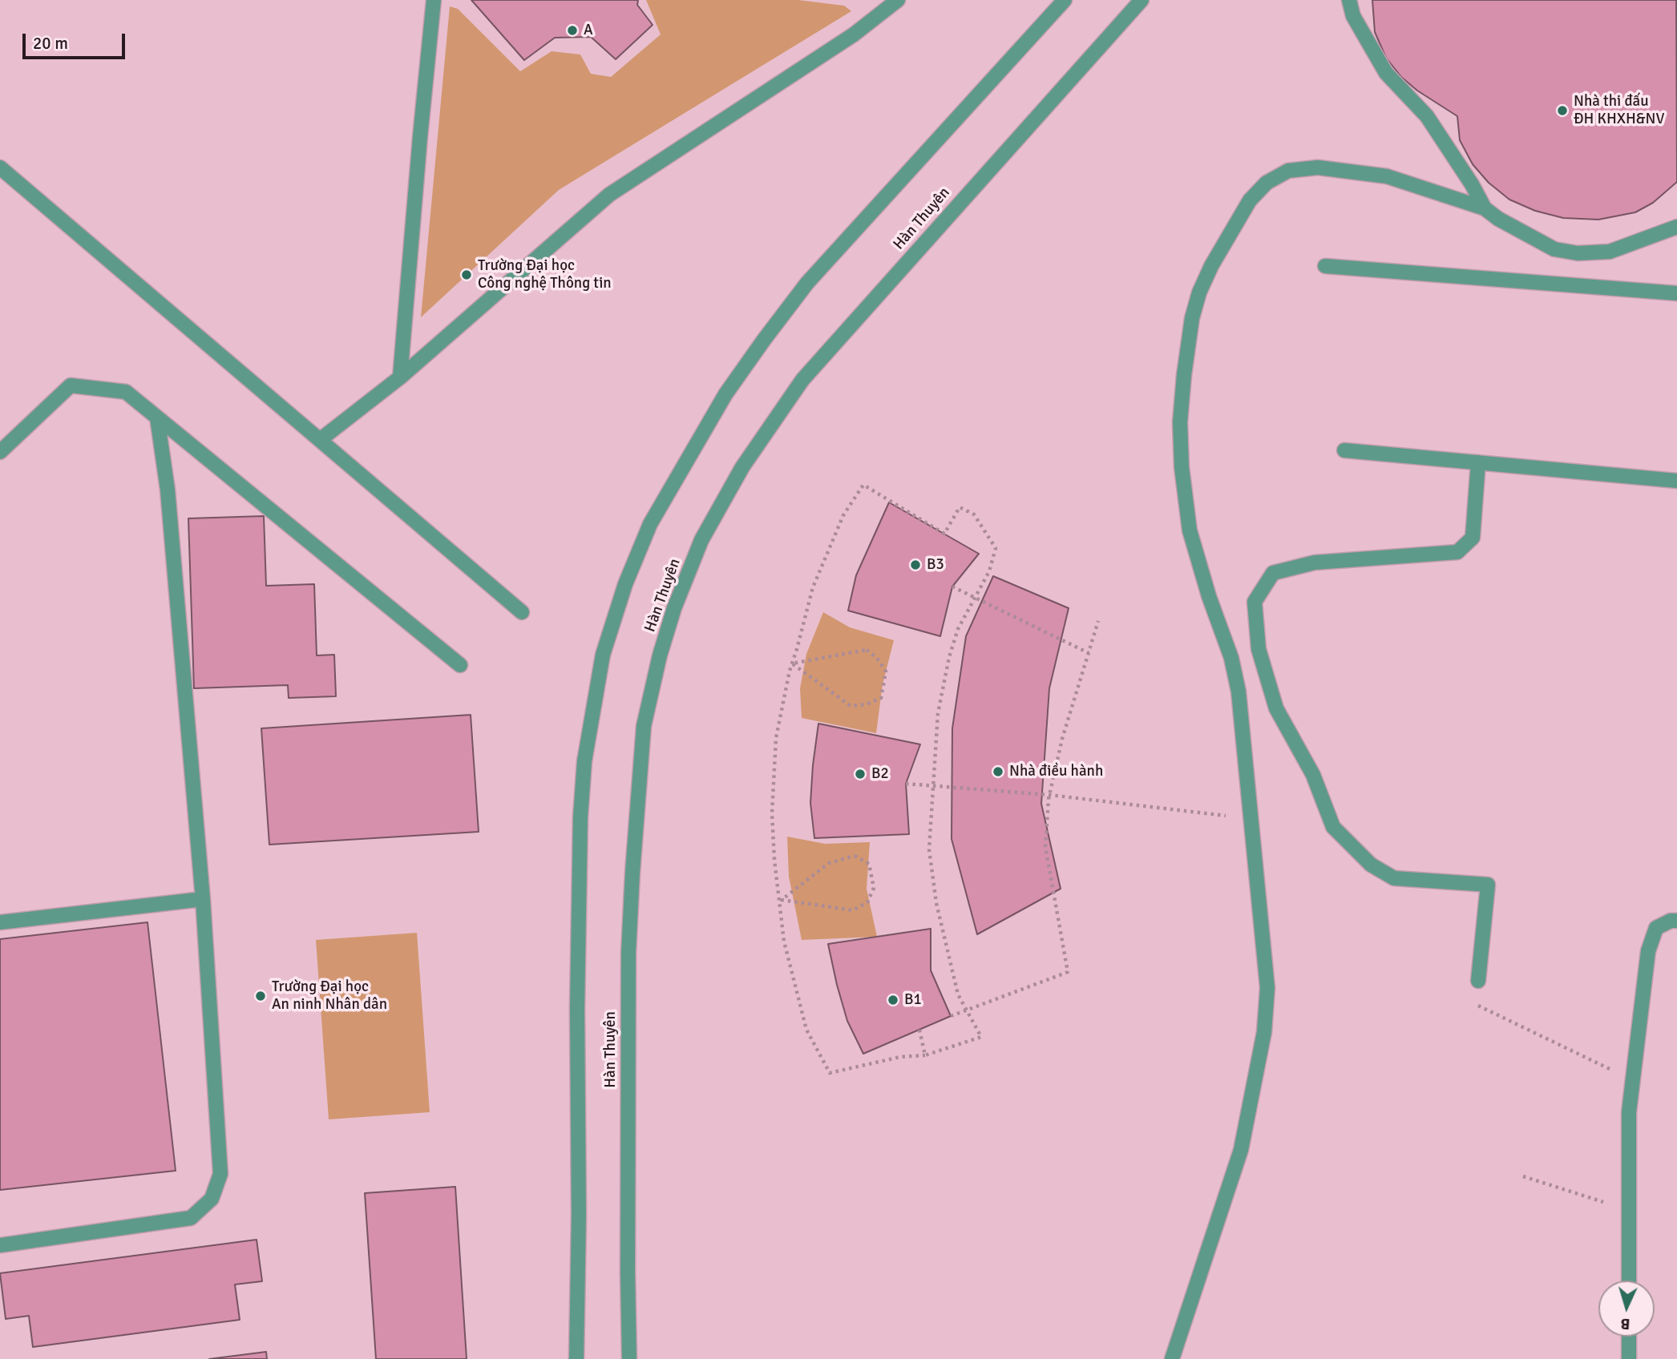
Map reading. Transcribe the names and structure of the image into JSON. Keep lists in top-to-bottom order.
{
  "streets": {
    "street": ["Hàn Thuyên"]
  },
  "places": [
    "A",
    "Nhà thi đấu ĐH KHXH&NV",
    "Trường Đại học Công nghệ Thông tin",
    "B3",
    "Nhà điều hành",
    "B2",
    "Trường Đại học An ninh Nhân dân",
    "B1"
  ],
  "scale_bar": "20 m",
  "north": "bottom"
}
